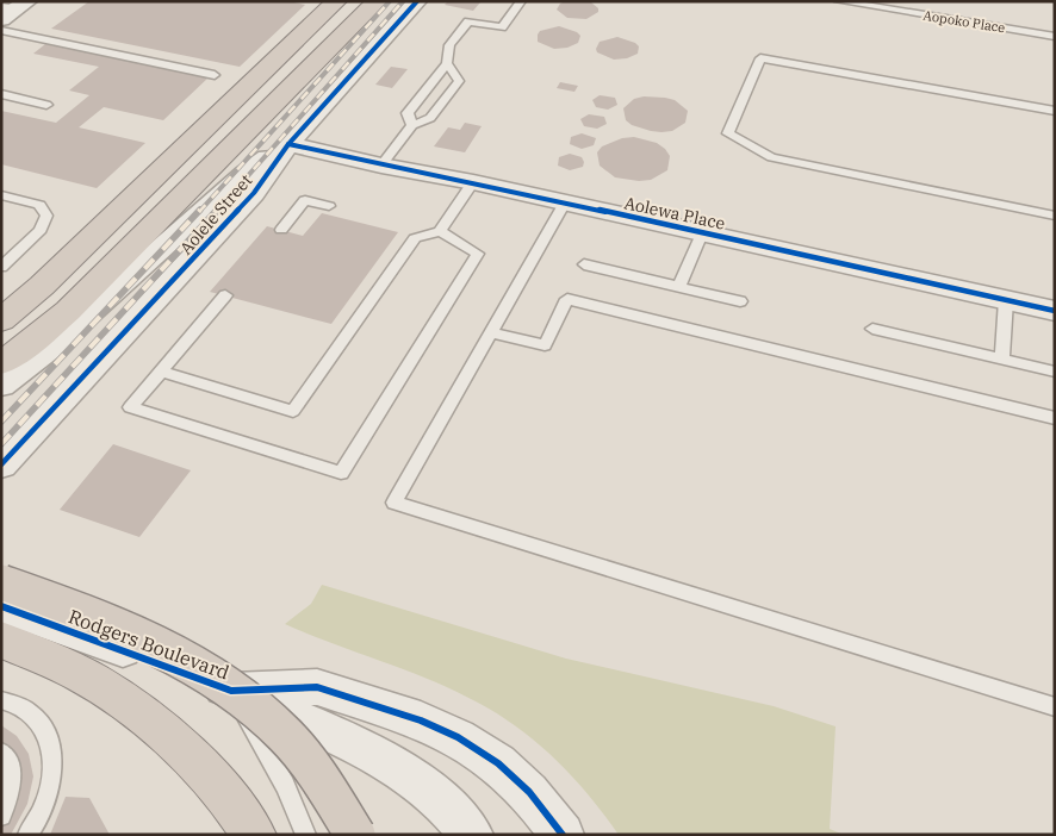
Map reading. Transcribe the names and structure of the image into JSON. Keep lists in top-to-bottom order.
{
  "streets": {
    "street": ["Aolewa Place", "Aolele Street", "Rodgers Boulevard"],
    "lane": ["Aopoko Place"]
  },
  "crossings": [
    ["Aolewa Place", "Aolele Street"]
  ]
}
